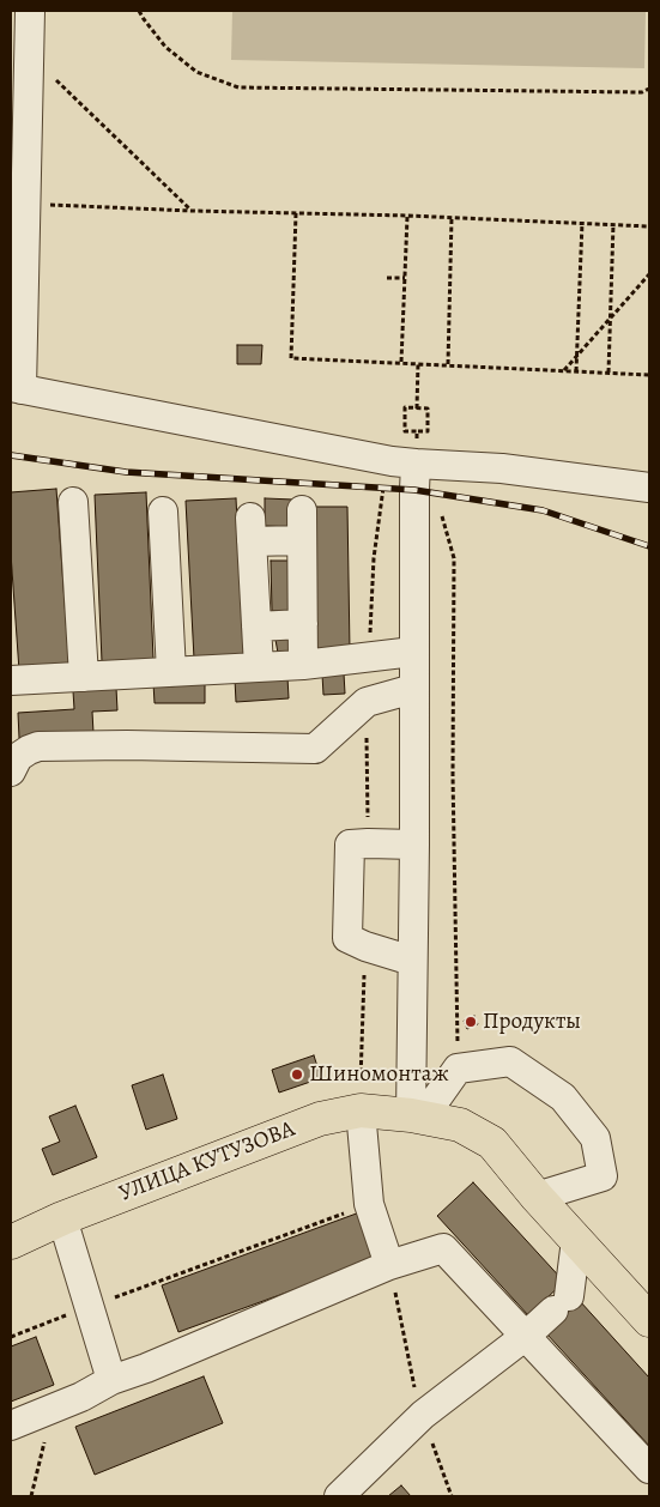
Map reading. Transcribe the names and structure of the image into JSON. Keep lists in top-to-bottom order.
{
  "streets": {
    "main road": ["УЛИЦА КУТУЗОВА"]
  },
  "places": ["Продукты", "Шиномонтаж"]
}
